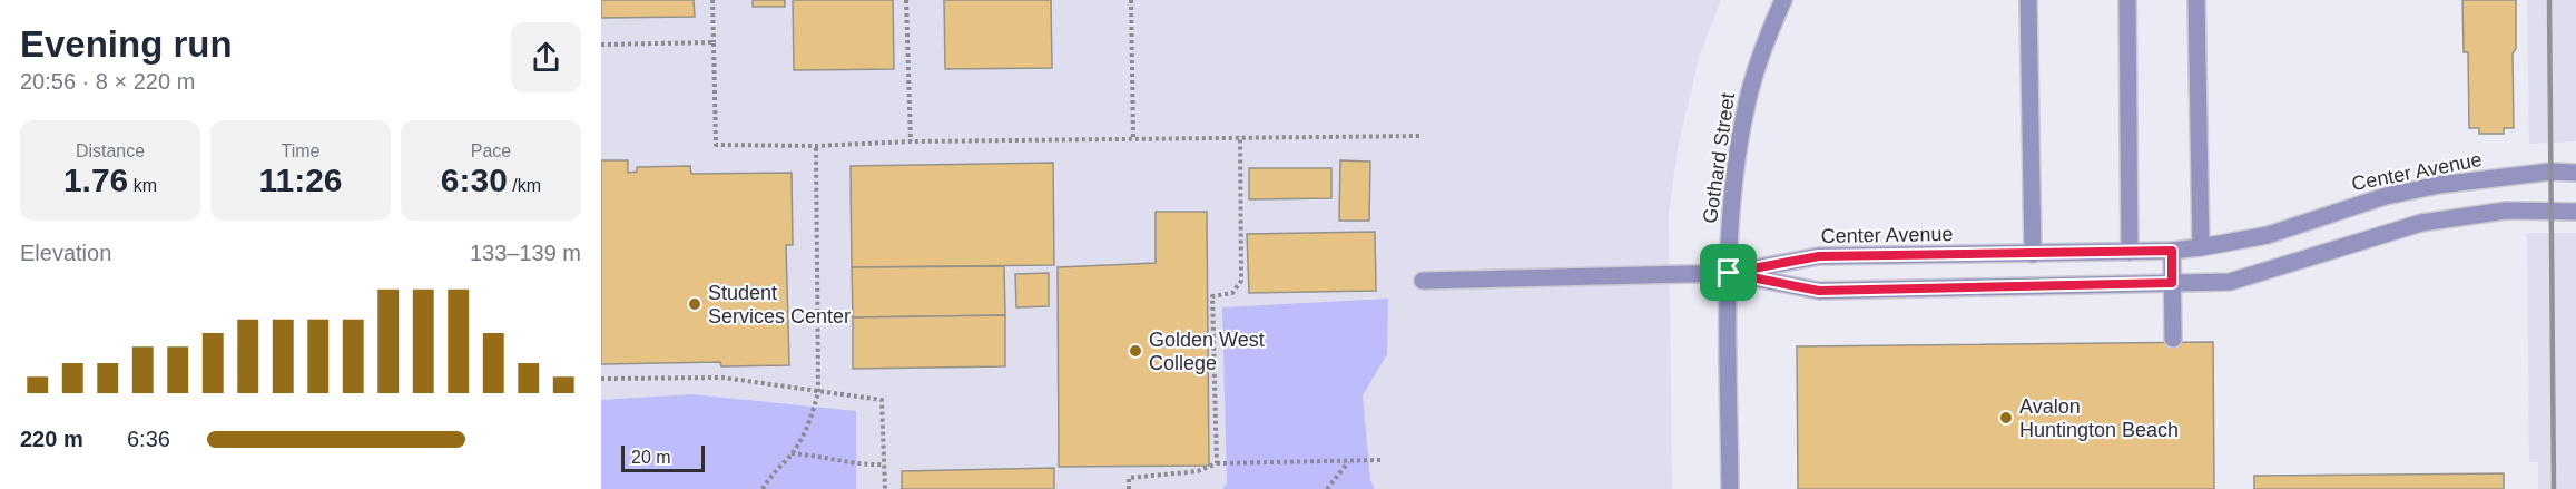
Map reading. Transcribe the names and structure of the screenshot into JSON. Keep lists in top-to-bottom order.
{
  "streets": {
    "street": ["Gothard Street", "Center Avenue"]
  },
  "crossings": [
    ["Gothard Street", "Center Avenue"]
  ],
  "places": ["Student Services Center", "Golden West College", "Avalon Huntington Beach"],
  "scale_bar": "20 m",
  "page": {
    "heading": ["Evening run", "20:56 · 8 × 220 m"],
    "stats": [
      ["Distance", "1.76 km"],
      ["Time", "11:26"],
      ["Pace", "6:30 /km"]
    ],
    "chart": ["Elevation", "133–139 m"],
    "list": [
      {
        "name": "220 m",
        "note": "6:36"
      }
    ],
    "scale": "20 m"
  }
}
